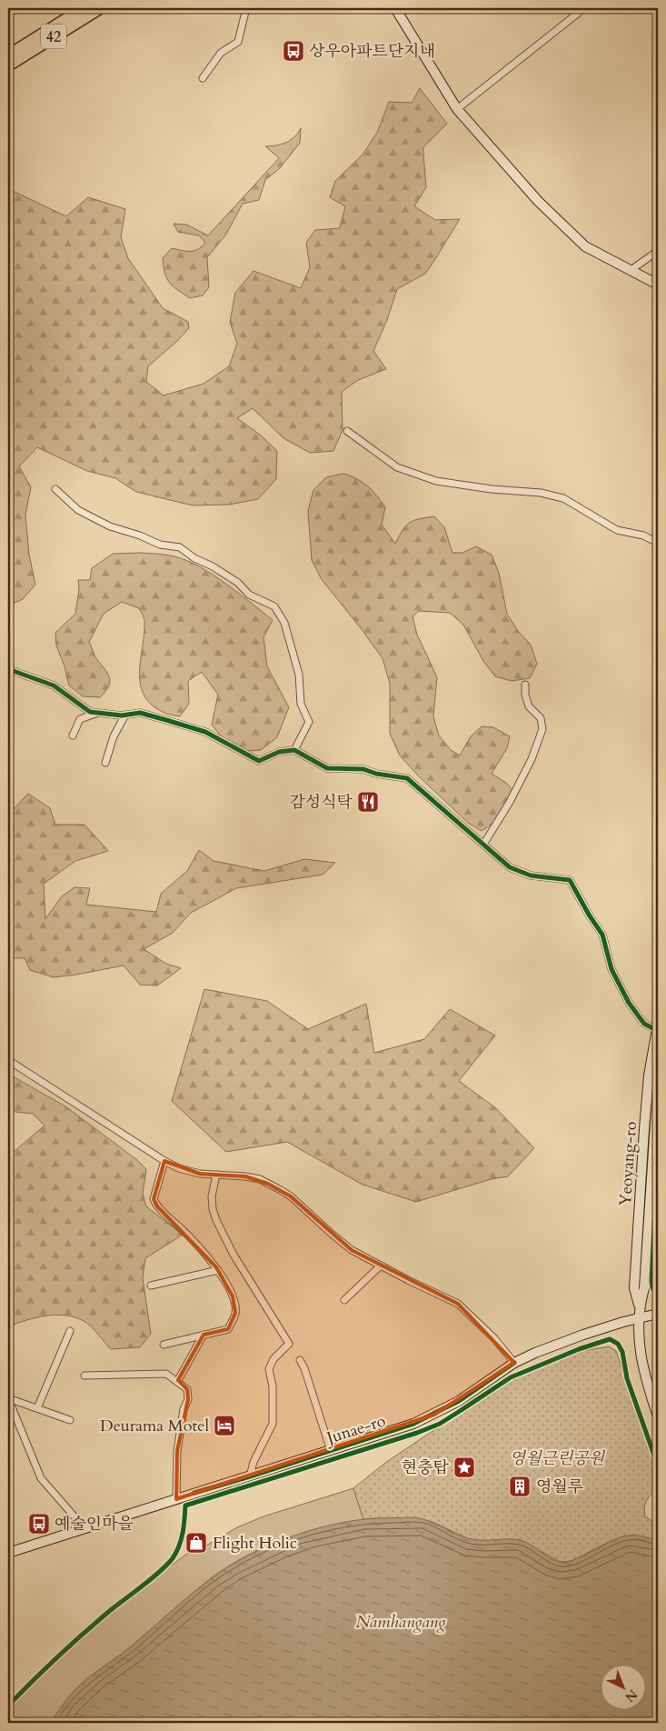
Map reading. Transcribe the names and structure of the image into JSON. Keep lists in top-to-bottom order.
{
  "streets": {
    "highway": ["42"],
    "street": ["Yeoyang-ro", "Junae-ro"]
  },
  "crossings": [
    ["Yeoyang-ro", "Junae-ro"]
  ],
  "water": ["Namhangang"],
  "parks": ["영월근린공원"],
  "places": {
    "bus stop": ["상우아파트단지내", "예술인마을"],
    "restaurant": ["감성식탁"],
    "hotel": ["Deurama Motel"],
    "place": ["현충탑"],
    "building": ["영월루"],
    "shop": ["Flight Holic"]
  },
  "north": "bottom right"
}
